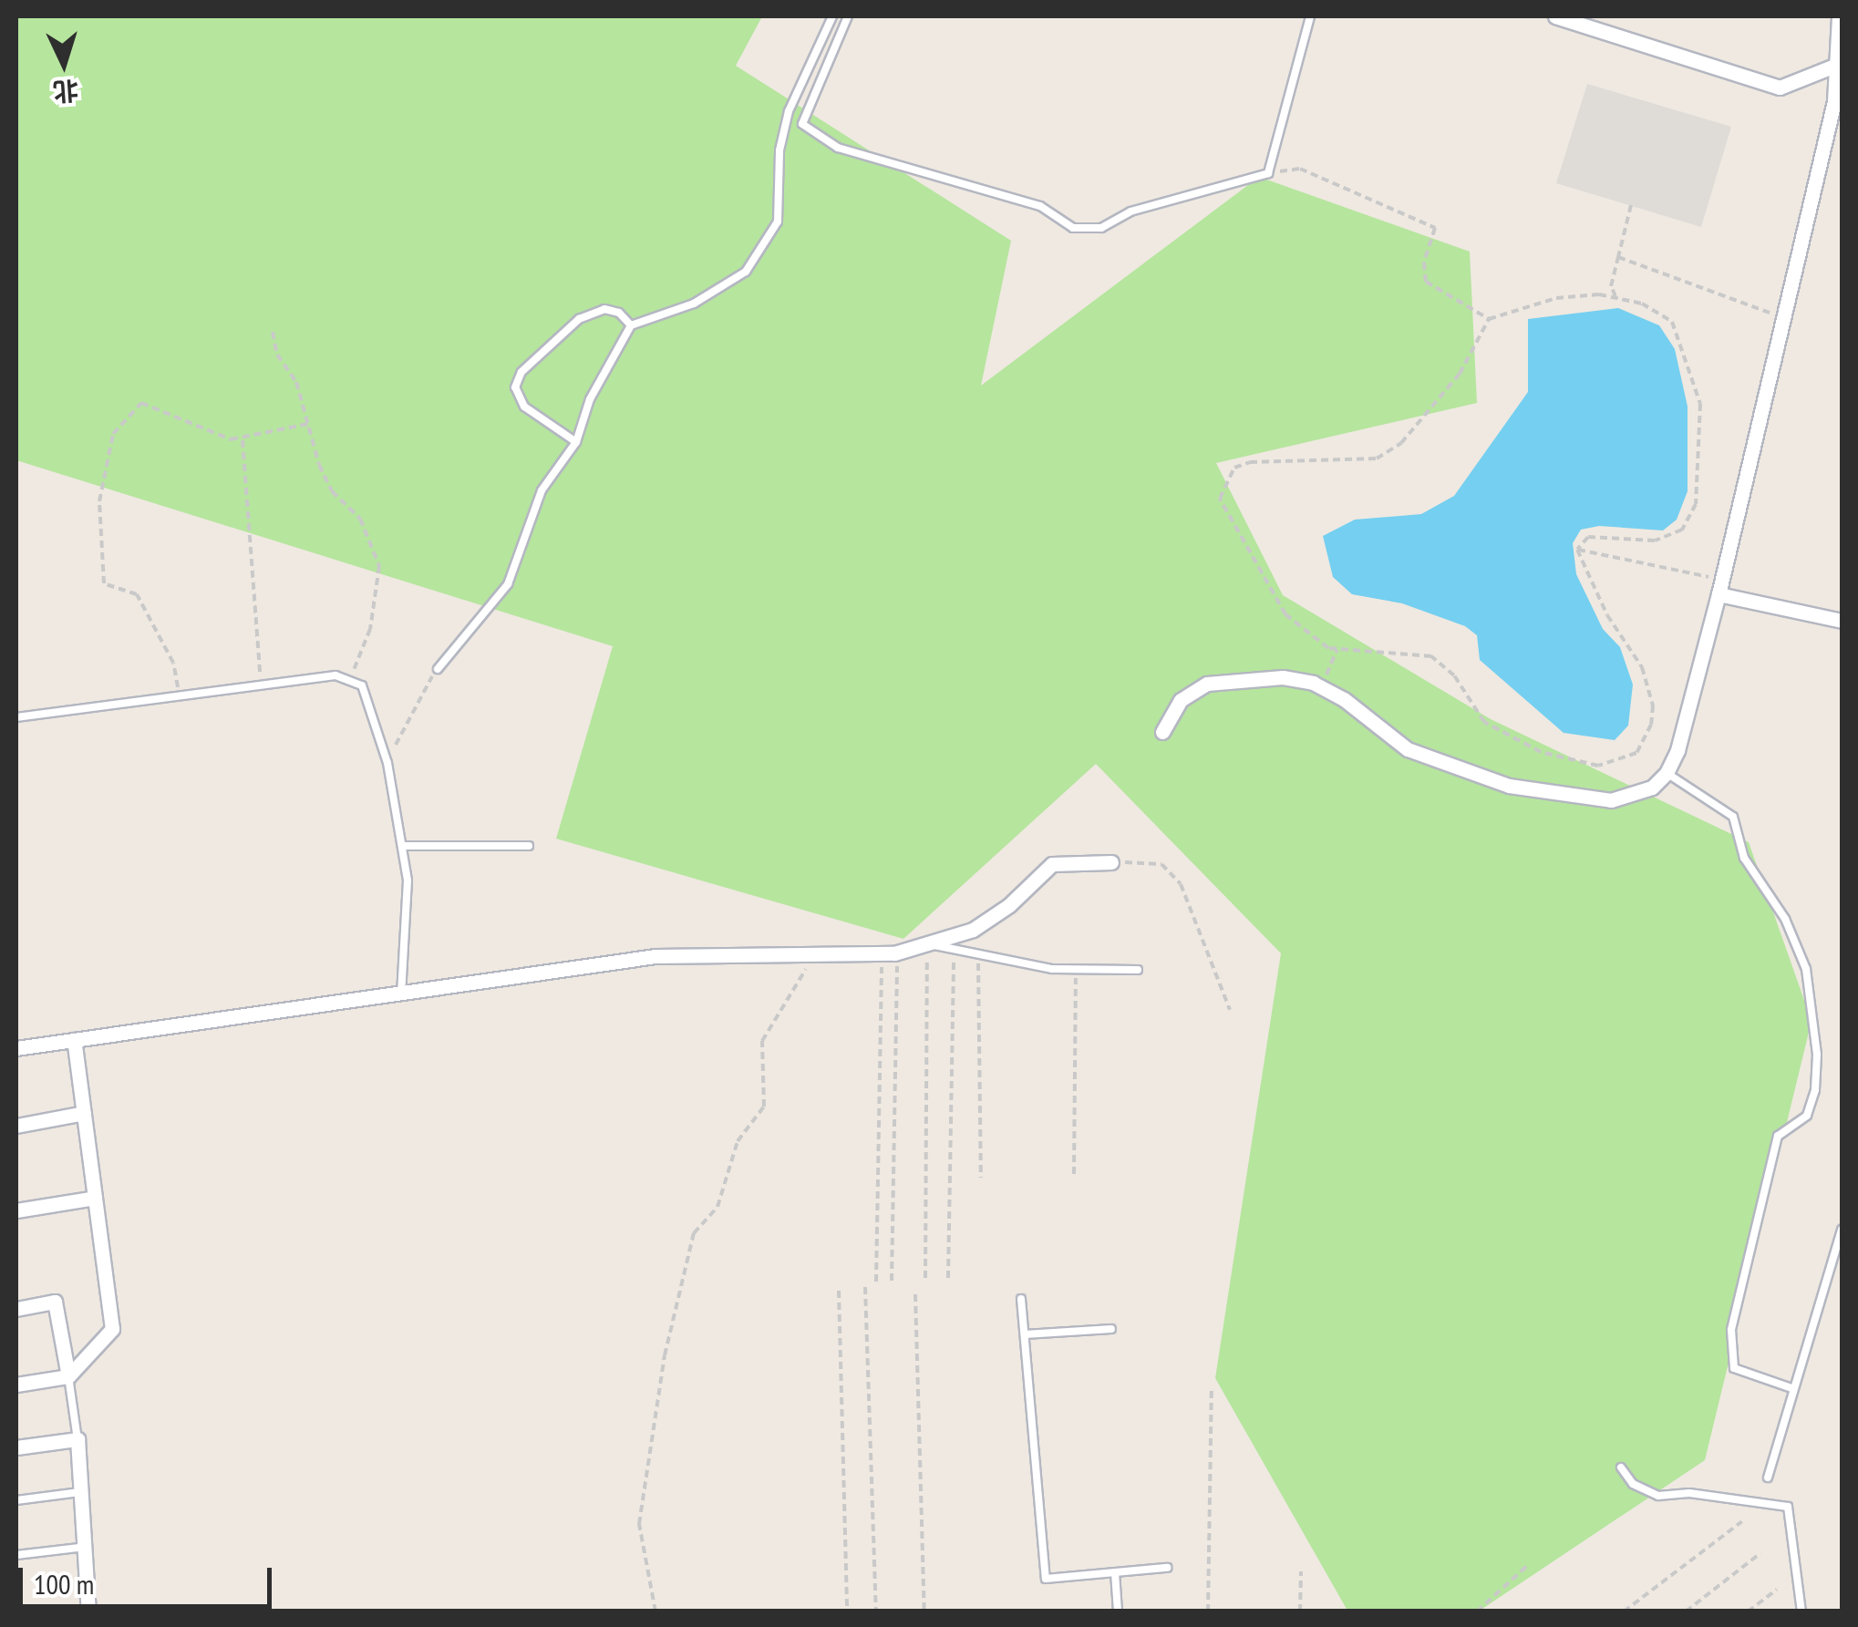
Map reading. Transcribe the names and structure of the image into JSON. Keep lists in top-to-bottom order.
{
  "scale_bar": "100 m",
  "north": "bottom"
}
